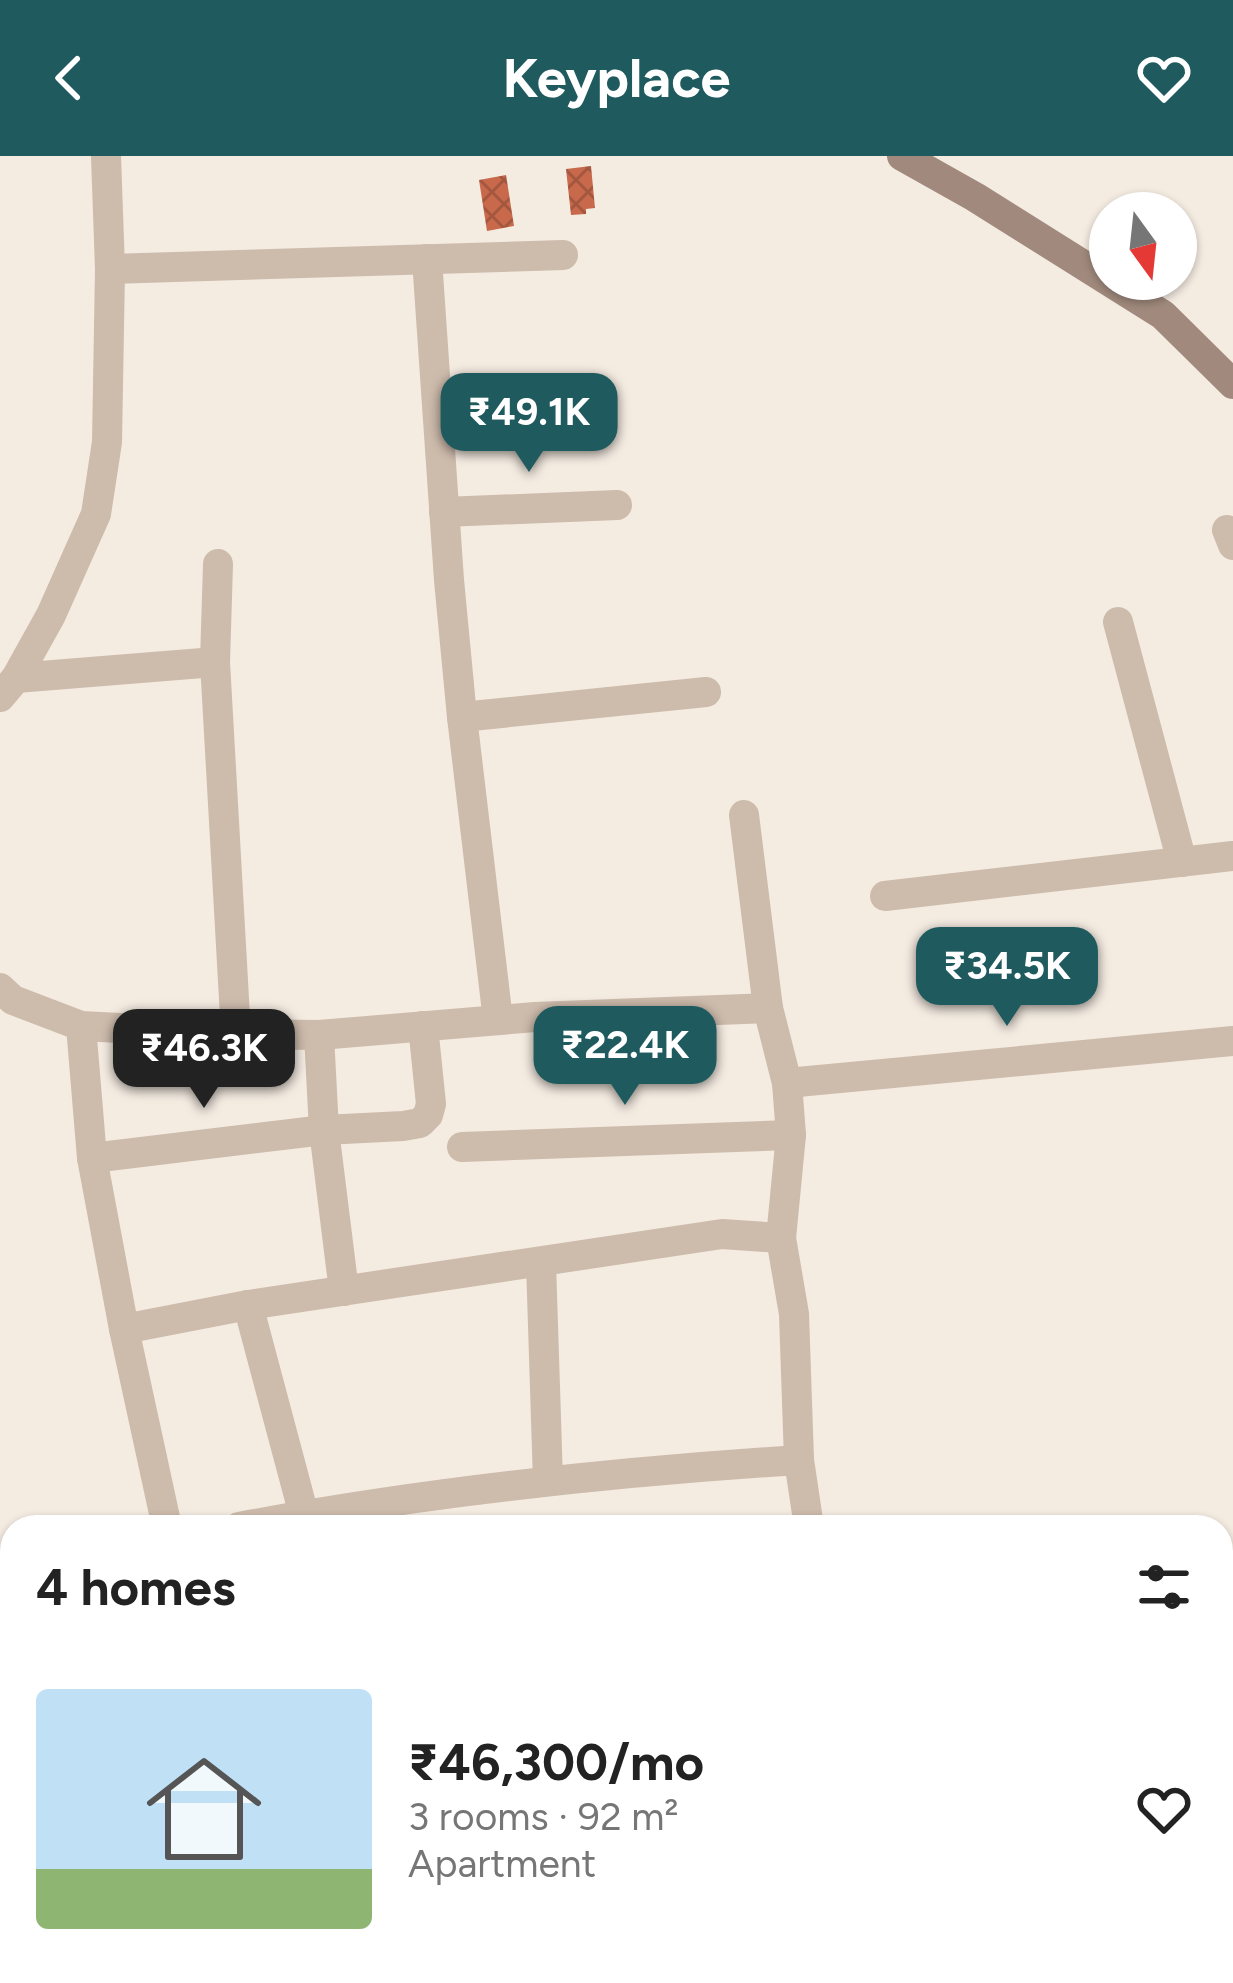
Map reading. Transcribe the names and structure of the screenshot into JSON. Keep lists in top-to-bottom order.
{
  "north": "bottom",
  "page": {
    "header": "Keyplace",
    "price": [
      "₹49.1K",
      "₹34.5K",
      "₹22.4K",
      "₹46.3K"
    ],
    "heading": "4 homes",
    "list": [
      {
        "name": "₹46,300/mo",
        "note": "3 rooms · 92 m² · Apartment"
      }
    ]
  }
}
